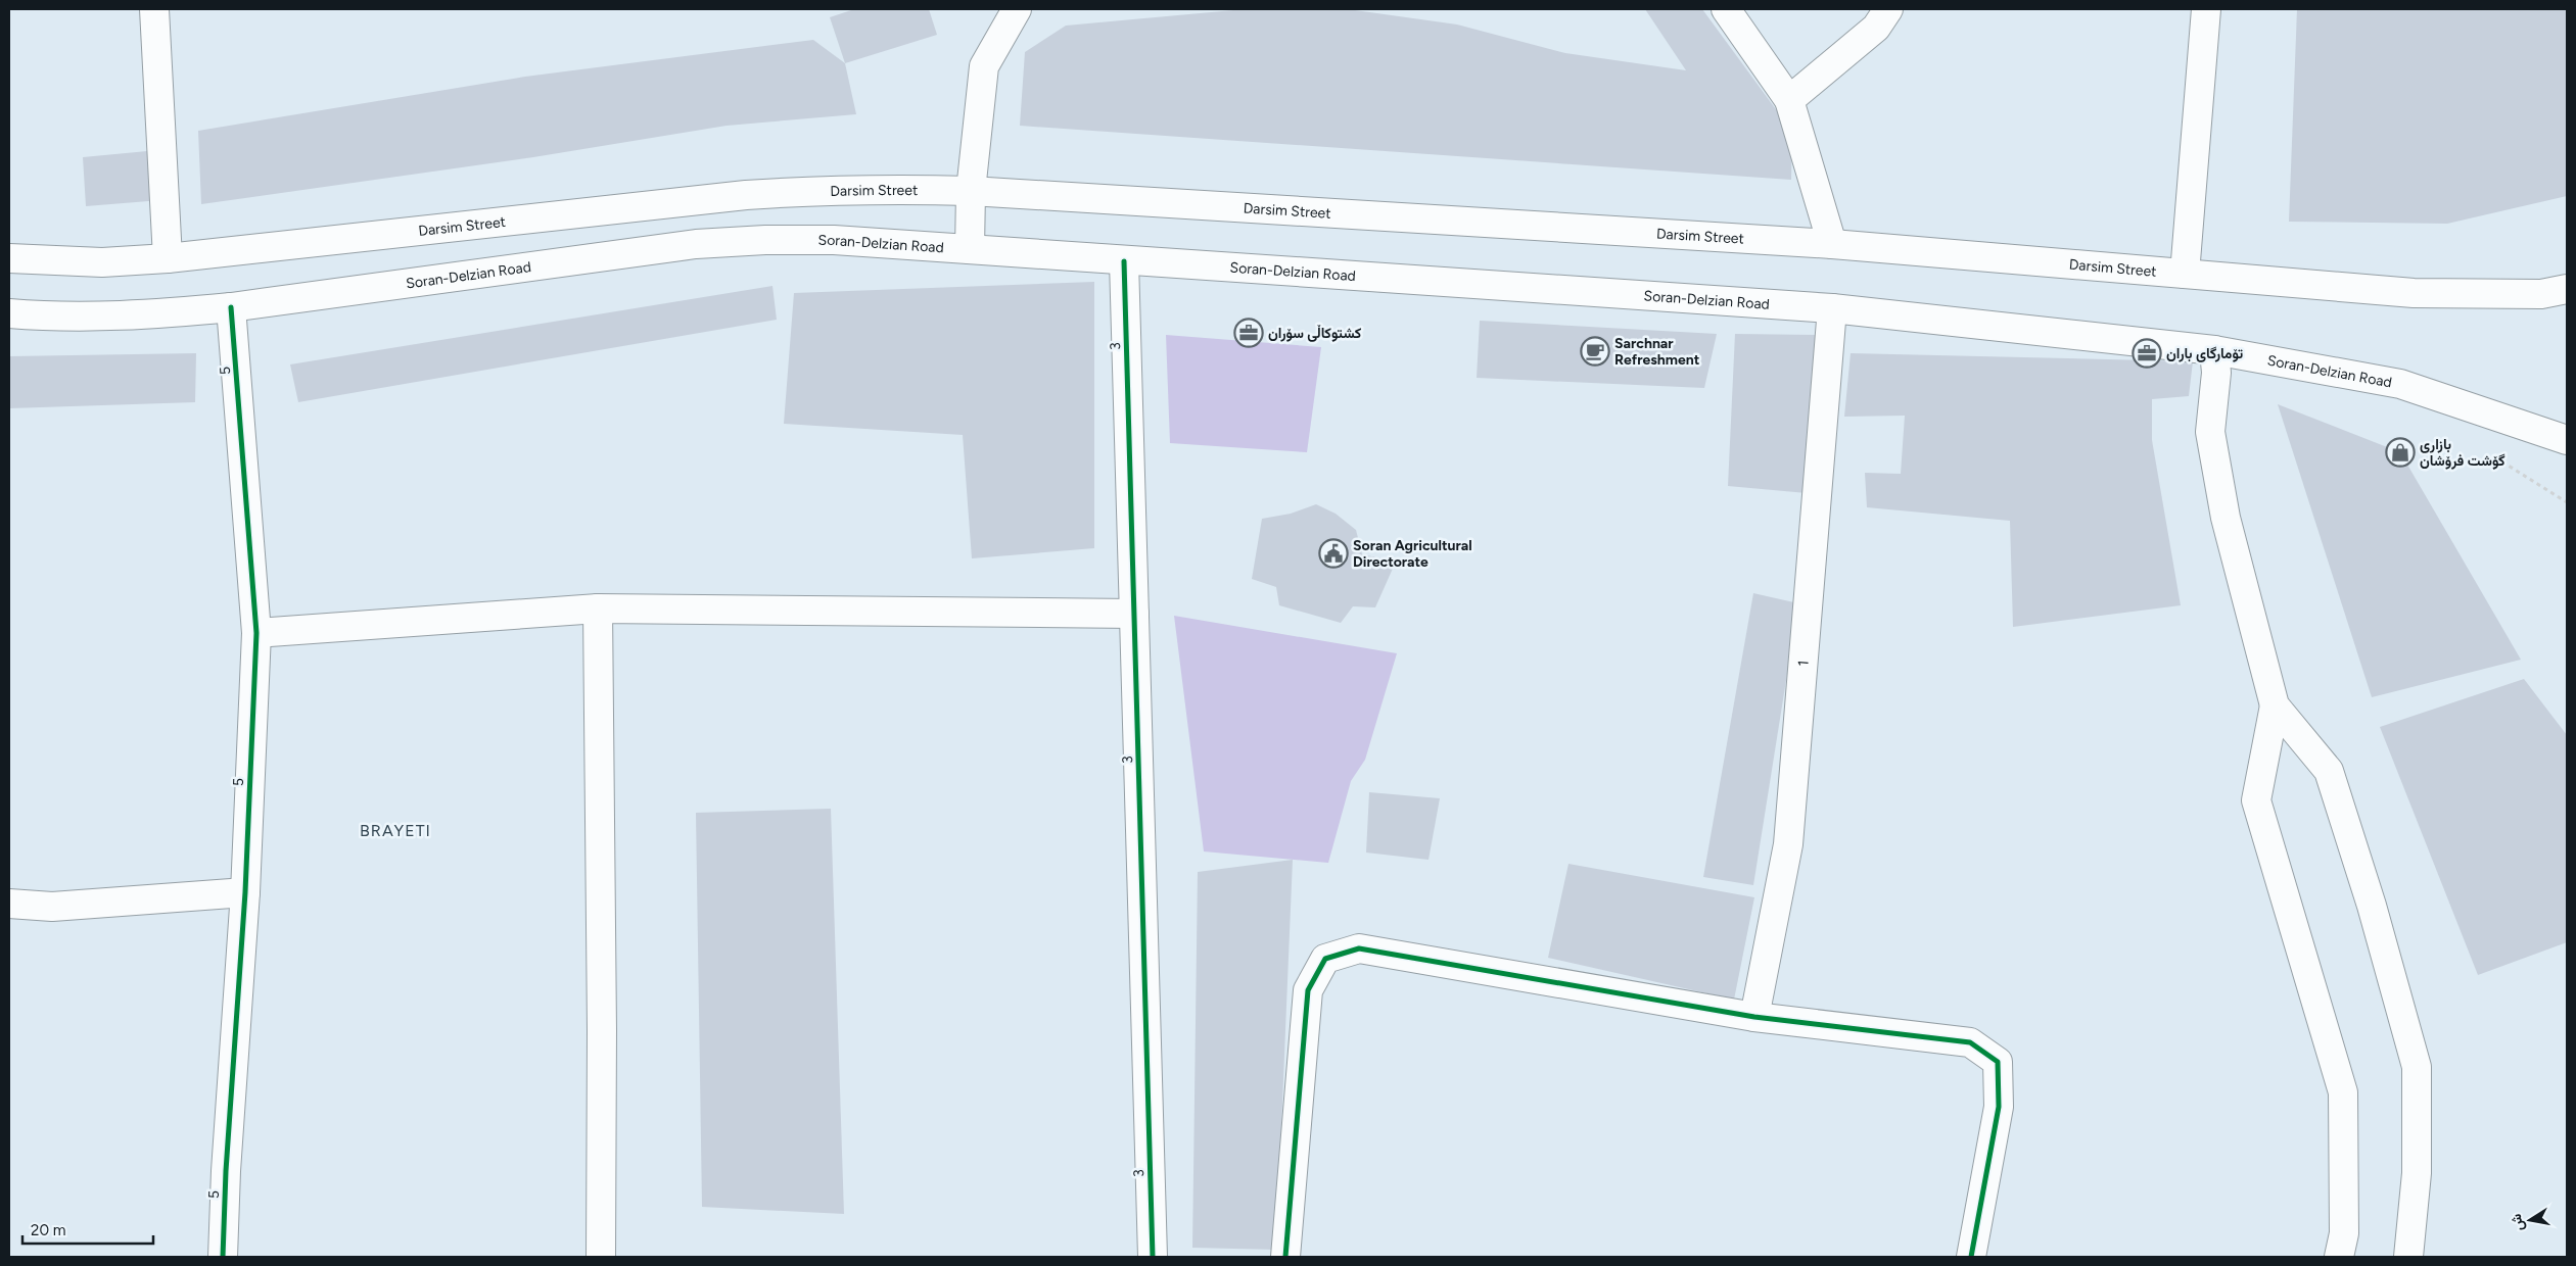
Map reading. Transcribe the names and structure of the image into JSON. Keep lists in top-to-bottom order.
{
  "streets": {
    "street": [
      "Darsim Street",
      "Soran-Delzian Road",
      "3",
      "5",
      "1"
    ]
  },
  "crossings": [
    ["Soran-Delzian Road", "3"],
    ["Soran-Delzian Road", "5"],
    ["Soran-Delzian Road", "1"]
  ],
  "districts": ["BRAYETI"],
  "places": {
    "office": ["کشتوکاڵی سۆران", "تۆمارگای باران"],
    "cafe": ["Sarchnar Refreshment"],
    "shop": ["بازاڕی گۆشت فرۆشان"],
    "public building": ["Soran Agricultural Directorate"]
  },
  "scale_bar": "20 m",
  "north": "left"
}
